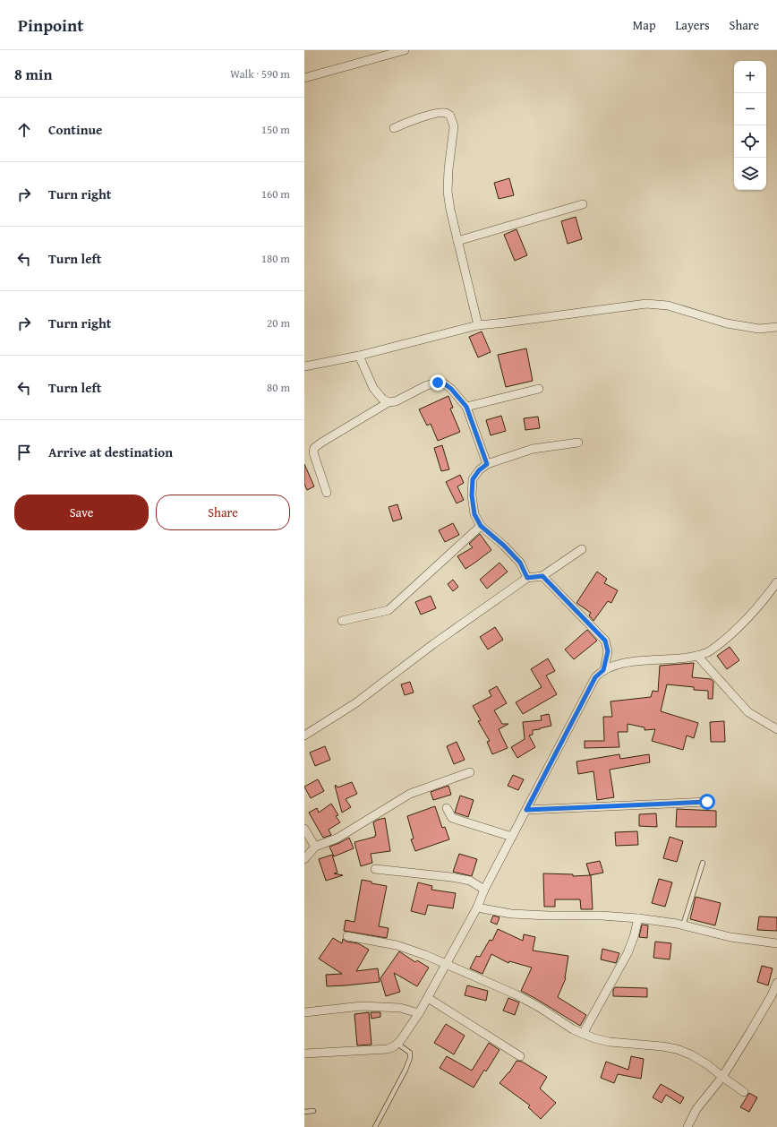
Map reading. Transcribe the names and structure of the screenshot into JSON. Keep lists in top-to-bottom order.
{
  "page": {
    "header": "Pinpoint",
    "nav": ["Map", "Layers", "Share"],
    "heading": ["8 min", "Walk · 590 m"],
    "map_buttons": ["+", "−"],
    "list": [
      ["Continue", "150 m"],
      ["Turn right", "160 m"],
      ["Turn left", "180 m"],
      ["Turn right", "20 m"],
      ["Turn left", "80 m"],
      "Arrive at destination"
    ],
    "buttons": ["Save", "Share"]
  }
}
